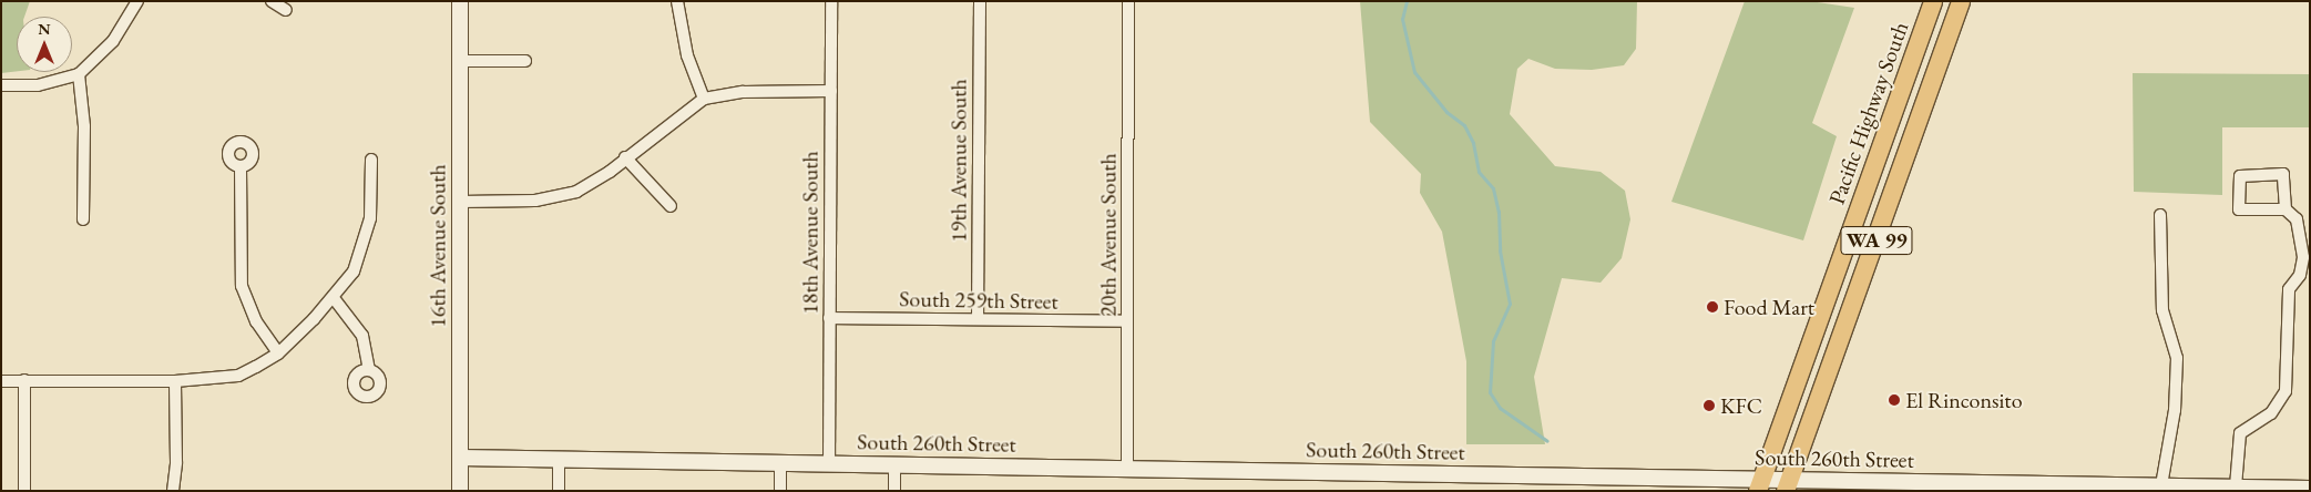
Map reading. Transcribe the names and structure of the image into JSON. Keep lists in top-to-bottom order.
{
  "streets": {
    "main road": [
      "Pacific Highway South",
      "WA 99",
      "16th Avenue South",
      "South 260th Street"
    ],
    "street": [
      "19th Avenue South",
      "18th Avenue South",
      "20th Avenue South",
      "South 259th Street"
    ]
  },
  "crossings": [
    ["Pacific Highway South", "South 260th Street"],
    ["19th Avenue South", "South 259th Street"],
    ["18th Avenue South", "South 259th Street"],
    ["18th Avenue South", "South 260th Street"],
    ["20th Avenue South", "South 259th Street"],
    ["20th Avenue South", "South 260th Street"],
    ["WA 99", "South 260th Street"],
    ["16th Avenue South", "South 260th Street"]
  ],
  "places": ["Food Mart", "El Rinconsito", "KFC"],
  "north": "top"
}
